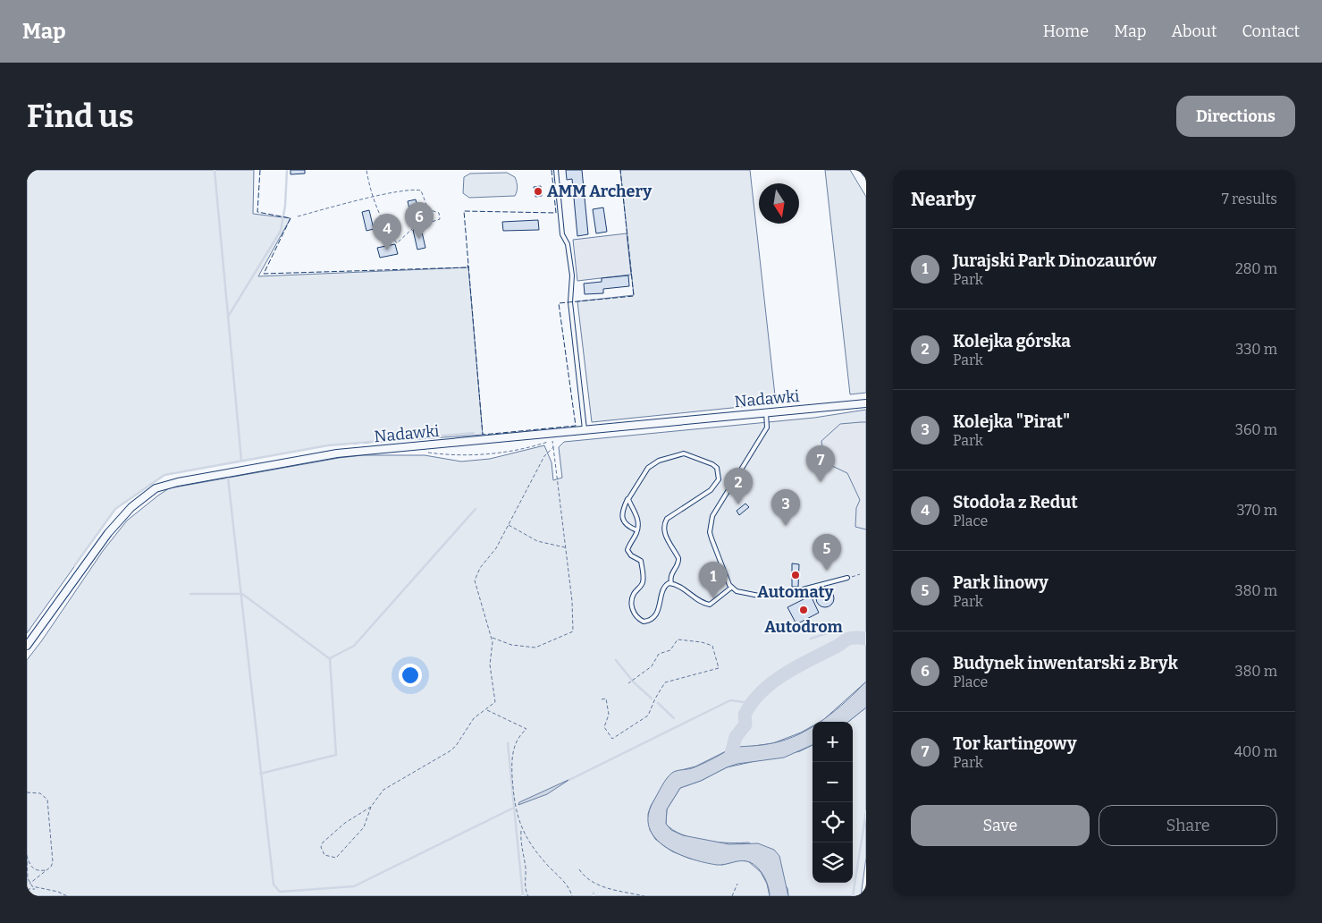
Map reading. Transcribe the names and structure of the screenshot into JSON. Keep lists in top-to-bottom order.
{
  "streets": {
    "street": ["Nadawki"]
  },
  "places": ["AMM Archery", "Automaty", "Autodrom"],
  "north": "bottom",
  "page": {
    "header": "Map",
    "nav": [
      "Home",
      "Map",
      "About",
      "Contact"
    ],
    "buttons": [
      "Directions",
      ["Save", "Share"]
    ],
    "title": "Find us",
    "heading": ["Nearby", "7 results"],
    "pins": [
      "6",
      "4",
      "7",
      "2",
      "3",
      "5",
      "1"
    ],
    "list": [
      {
        "mark": "1",
        "name": "Jurajski Park Dinozaurów",
        "note": "Park",
        "value": "280 m"
      },
      {
        "mark": "2",
        "name": "Kolejka górska",
        "note": "Park",
        "value": "330 m"
      },
      {
        "mark": "3",
        "name": "Kolejka \"Pirat\"",
        "note": "Park",
        "value": "360 m"
      },
      {
        "mark": "4",
        "name": "Stodoła z Redut",
        "note": "Place",
        "value": "370 m"
      },
      {
        "mark": "5",
        "name": "Park linowy",
        "note": "Park",
        "value": "380 m"
      },
      {
        "mark": "6",
        "name": "Budynek inwentarski z Bryk",
        "note": "Place",
        "value": "380 m"
      },
      {
        "mark": "7",
        "name": "Tor kartingowy",
        "note": "Park",
        "value": "400 m"
      }
    ],
    "map_buttons": ["+", "−"]
  }
}
